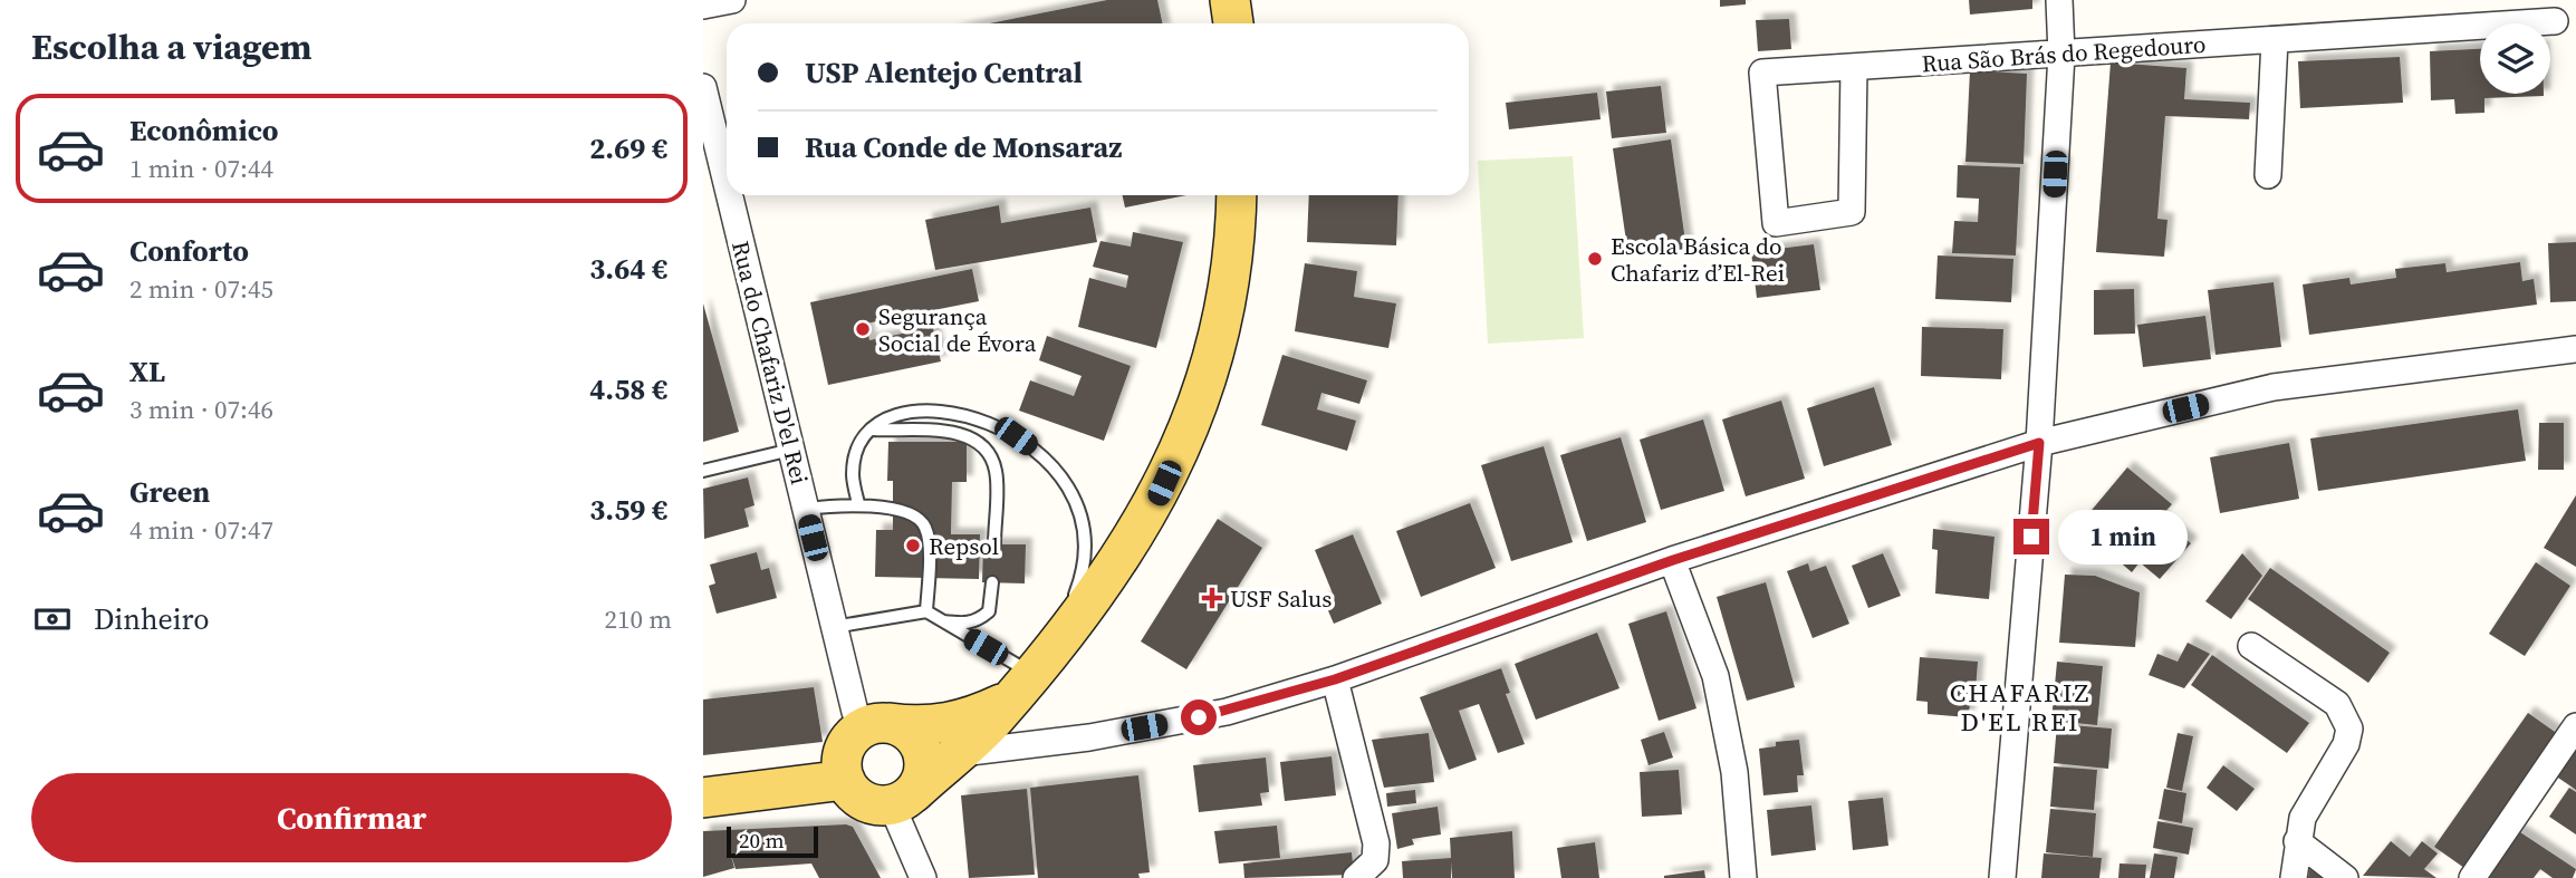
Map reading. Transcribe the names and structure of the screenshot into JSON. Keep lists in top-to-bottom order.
{
  "streets": {
    "street": ["Rua São Brás do Regedouro", "Rua do Chafariz D'el Rei"]
  },
  "districts": ["CHAFARIZ D'EL REI"],
  "places": {
    "other": ["Escola Básica do Chafariz d’El-Rei", "Segurança Social de Évora", "Repsol"],
    "health": ["USF Salus"]
  },
  "scale_bar": "20 m",
  "page": {
    "heading": "Escolha a viagem",
    "banner": ["USP Alentejo Central", "Rua Conde de Monsaraz"],
    "list": [
      {
        "name": "Econômico",
        "note": "1 min · 07:44",
        "value": "2.69 €"
      },
      {
        "name": "Conforto",
        "note": "2 min · 07:45",
        "value": "3.64 €"
      },
      {
        "name": "XL",
        "note": "3 min · 07:46",
        "value": "4.58 €"
      },
      {
        "name": "Green",
        "note": "4 min · 07:47",
        "value": "3.59 €"
      }
    ],
    "bubble": "1 min",
    "pay": ["Dinheiro", "210 m"],
    "buttons": "Confirmar",
    "scale": "20 m"
  }
}
